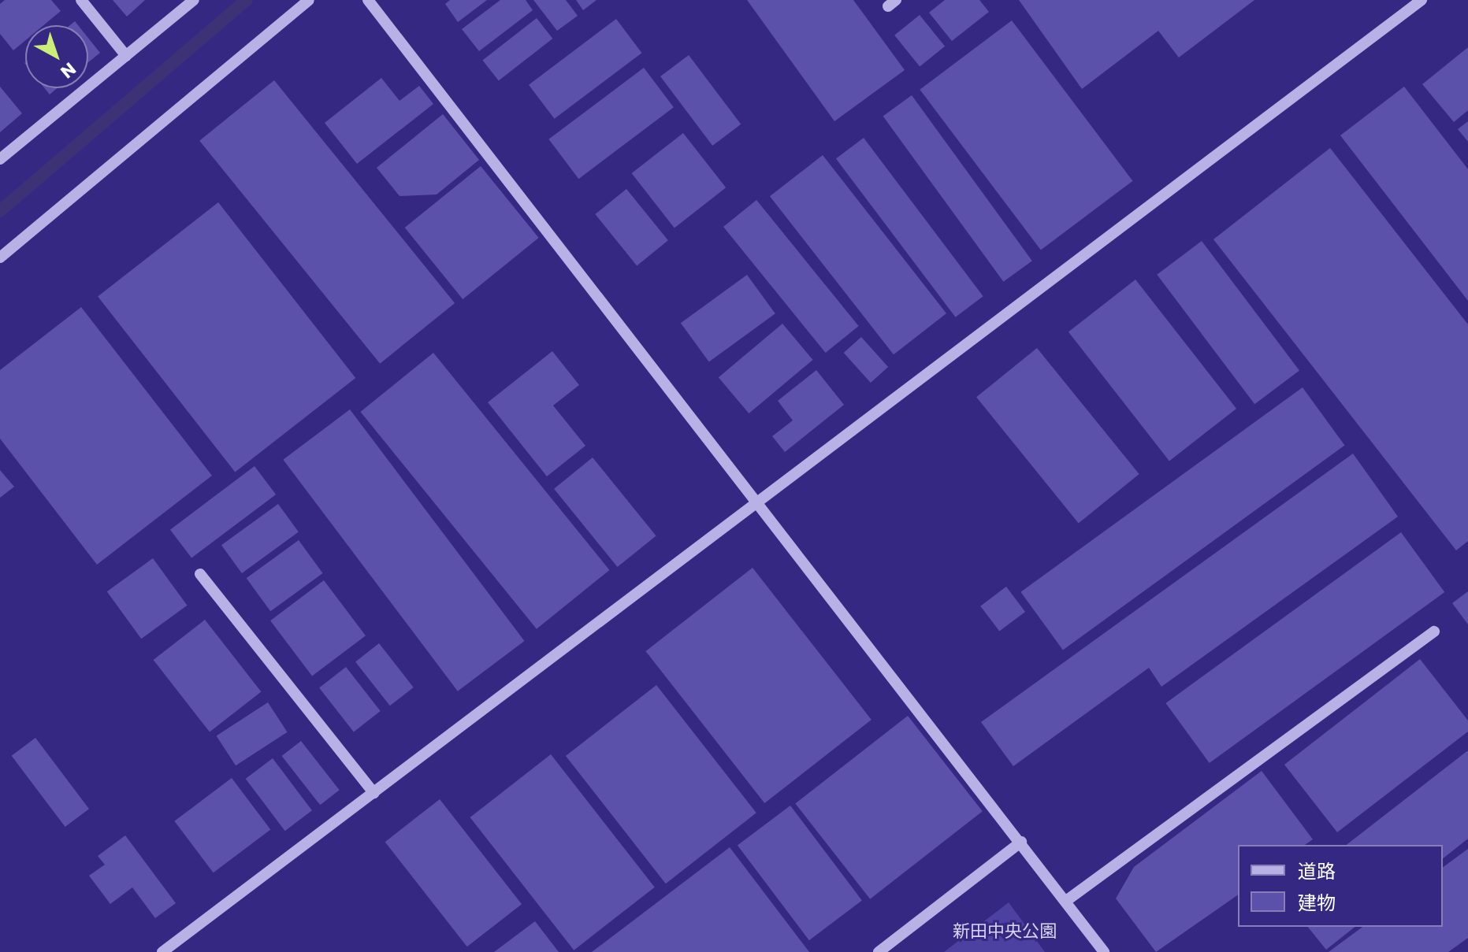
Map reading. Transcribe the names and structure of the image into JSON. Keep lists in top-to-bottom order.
{
  "parks": ["新田中央公園"],
  "legend": ["道路", "建物"],
  "north": "bottom right"
}
